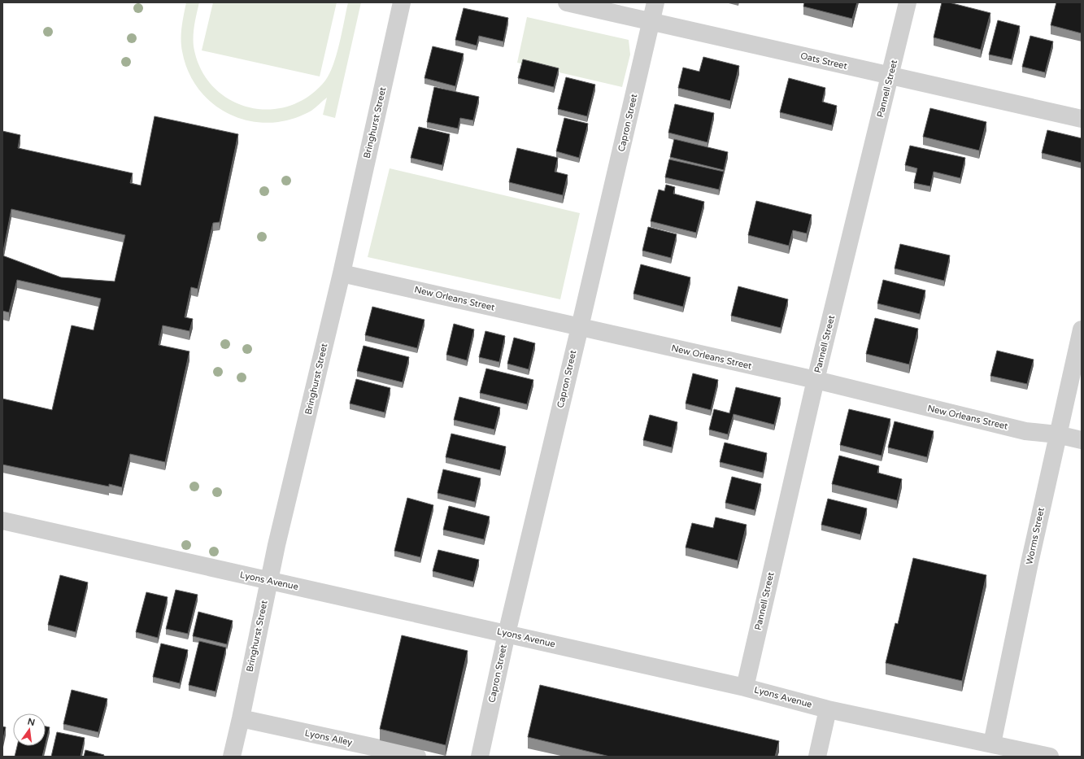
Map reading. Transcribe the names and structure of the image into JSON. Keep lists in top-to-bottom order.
{
  "streets": {
    "street": [
      "Oats Street",
      "Pannell Street",
      "Bringhurst Street",
      "Capron Street",
      "New Orleans Street",
      "Worms Street",
      "Lyons Avenue",
      "Lyons Alley"
    ]
  },
  "crossings": [
    ["Oats Street", "Pannell Street"],
    ["Oats Street", "Capron Street"],
    ["Pannell Street", "New Orleans Street"],
    ["Pannell Street", "Lyons Avenue"],
    ["Bringhurst Street", "New Orleans Street"],
    ["Bringhurst Street", "Lyons Avenue"],
    ["Bringhurst Street", "Lyons Alley"],
    ["Capron Street", "New Orleans Street"],
    ["Capron Street", "Lyons Avenue"],
    ["New Orleans Street", "Worms Street"],
    ["Worms Street", "Lyons Avenue"]
  ],
  "north": "top"
}
